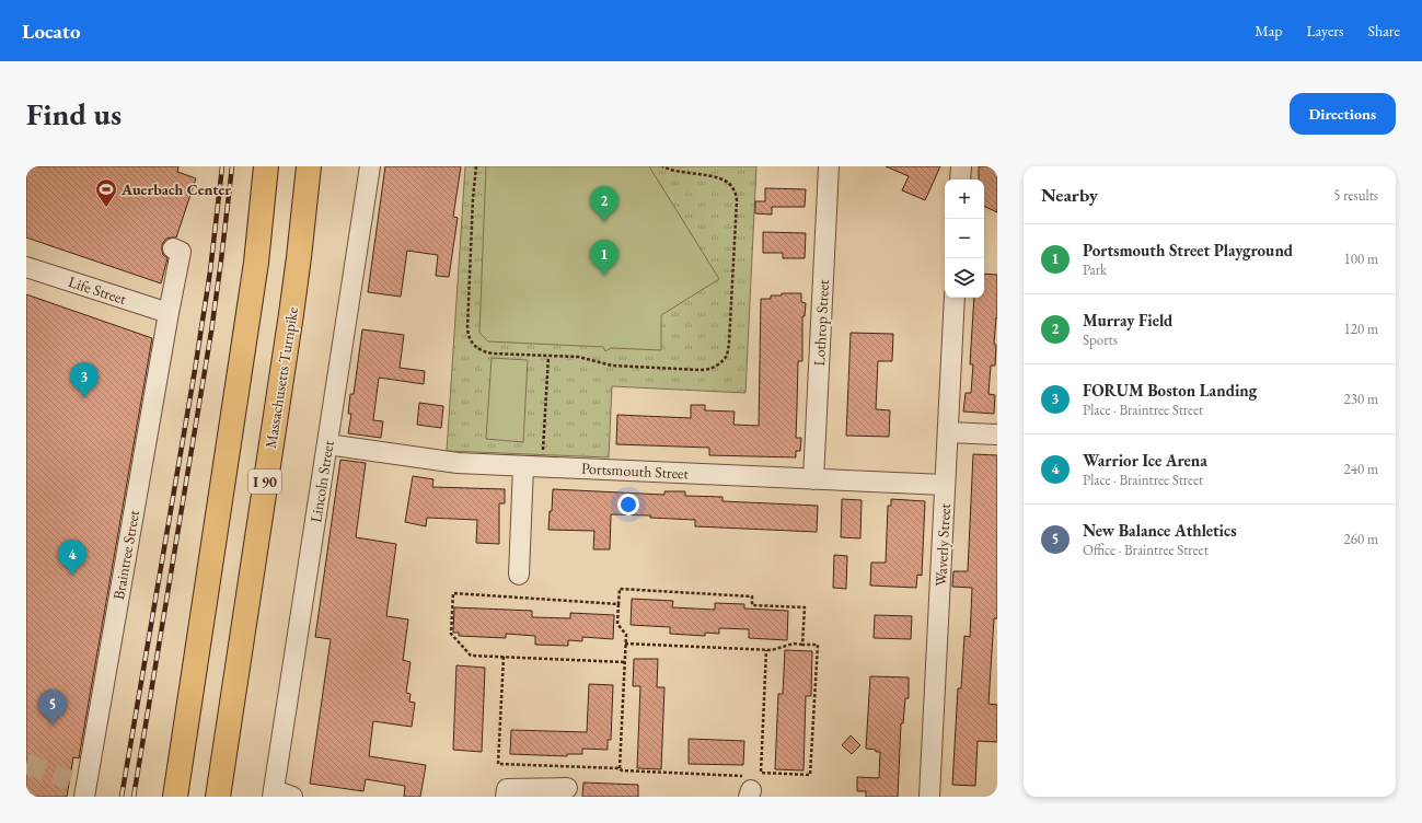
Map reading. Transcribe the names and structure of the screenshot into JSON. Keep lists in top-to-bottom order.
{
  "streets": {
    "highway": ["Massachusetts Turnpike", "I 90"],
    "street": [
      "Life Street",
      "Lothrop Street",
      "Portsmouth Street",
      "Lincoln Street",
      "Waverly Street",
      "Braintree Street"
    ]
  },
  "crossings": [
    ["Life Street", "Braintree Street"],
    ["Lothrop Street", "Portsmouth Street"],
    ["Portsmouth Street", "Lincoln Street"],
    ["Portsmouth Street", "Waverly Street"]
  ],
  "places": {
    "sports": ["Auerbach Center"]
  },
  "page": {
    "header": "Locato",
    "nav": ["Map", "Layers", "Share"],
    "buttons": "Directions",
    "title": "Find us",
    "heading": ["Nearby", "5 results"],
    "map_buttons": ["+", "−"],
    "pins": [
      "2",
      "1",
      "3",
      "4",
      "5"
    ],
    "list": [
      {
        "mark": "1",
        "name": "Portsmouth Street Playground",
        "note": "Park",
        "value": "100 m"
      },
      {
        "mark": "2",
        "name": "Murray Field",
        "note": "Sports",
        "value": "120 m"
      },
      {
        "mark": "3",
        "name": "FORUM Boston Landing",
        "note": "Place · Braintree Street",
        "value": "230 m"
      },
      {
        "mark": "4",
        "name": "Warrior Ice Arena",
        "note": "Place · Braintree Street",
        "value": "240 m"
      },
      {
        "mark": "5",
        "name": "New Balance Athletics",
        "note": "Office · Braintree Street",
        "value": "260 m"
      }
    ]
  }
}
